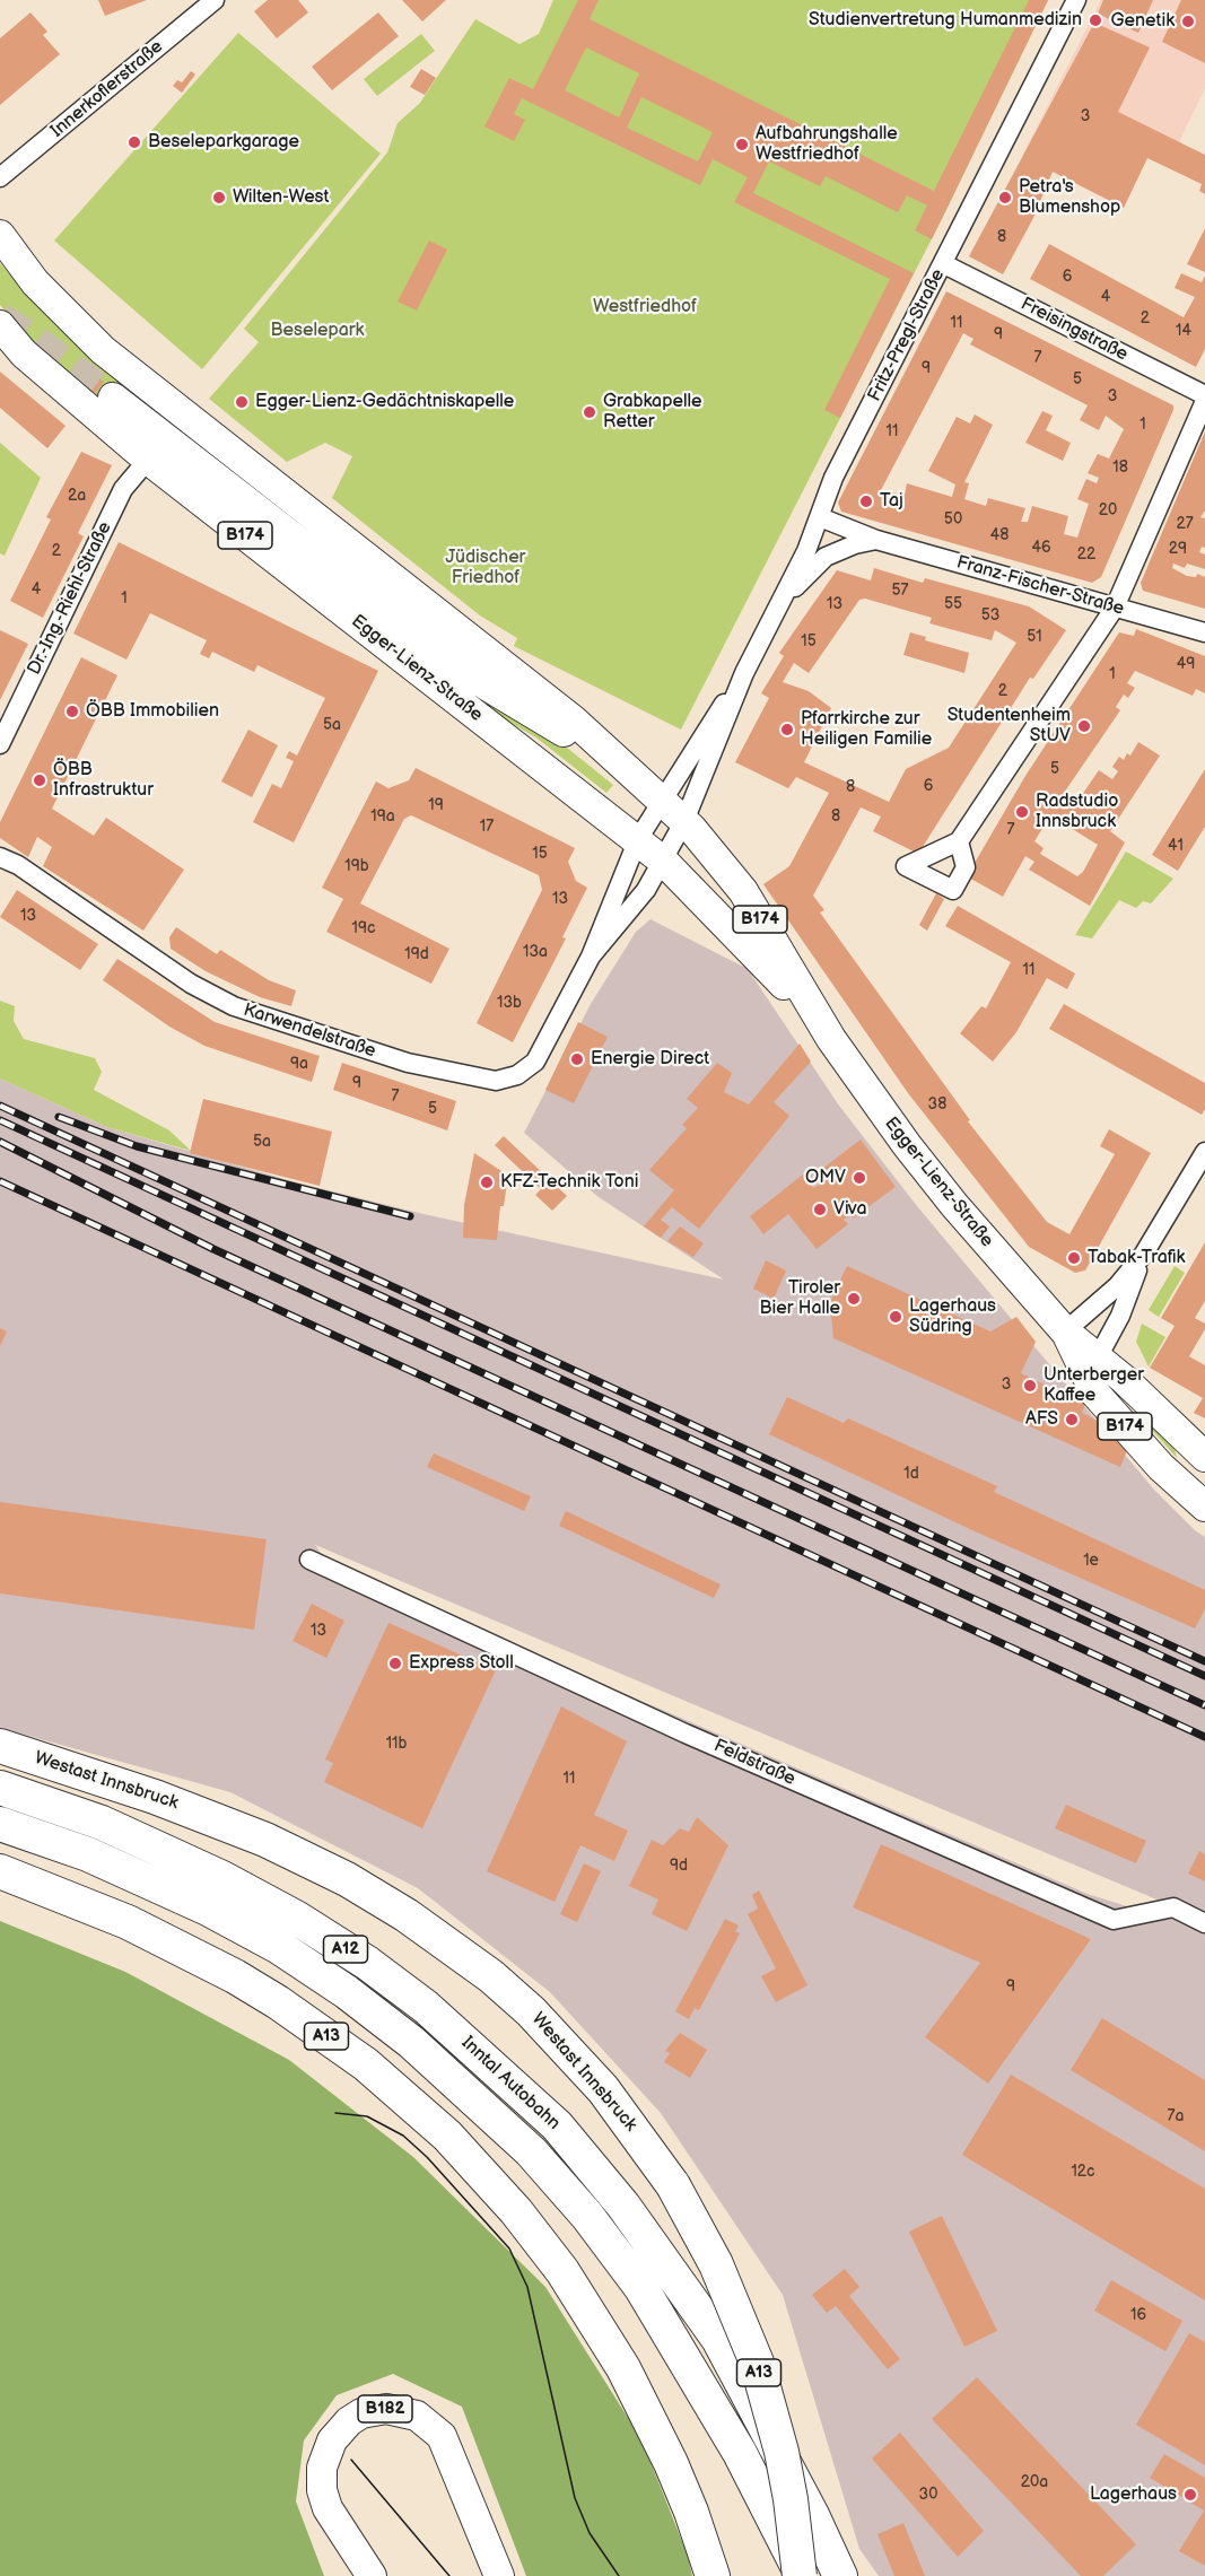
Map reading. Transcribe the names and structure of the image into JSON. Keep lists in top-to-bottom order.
{
  "streets": {
    "highway": [
      "Westast Innsbruck",
      "A12",
      "A13",
      "Inntal Autobahn"
    ],
    "main road": ["B174", "Egger-Lienz-Straße", "B182"],
    "street": [
      "Innerkoflerstraße",
      "Freisingstraße",
      "Fritz-Pregl-Straße",
      "Franz-Fischer-Straße",
      "Dr.-Ing.-Riehl-Straße",
      "Karwendelstraße",
      "Feldstraße"
    ]
  },
  "crossings": [
    ["Freisingstraße", "Fritz-Pregl-Straße"],
    ["Fritz-Pregl-Straße", "Franz-Fischer-Straße"],
    ["Fritz-Pregl-Straße", "Egger-Lienz-Straße"],
    ["Fritz-Pregl-Straße", "Karwendelstraße"],
    ["Dr.-Ing.-Riehl-Straße", "Egger-Lienz-Straße"],
    ["Egger-Lienz-Straße", "Karwendelstraße"],
    ["Westast Innsbruck", "Inntal Autobahn"]
  ],
  "parks": ["Westfriedhof", "Beselepark", "Jüdischer Friedhof"],
  "places": [
    "Studienvertretung Humanmedizin",
    "Genetik",
    "Beseleparkgarage",
    "Aufbahrungshalle Westfriedhof",
    "Wilten-West",
    "Petra's Blumenshop",
    "Egger-Lienz-Gedächtniskapelle",
    "Grabkapelle Retter",
    "Taj",
    "ÖBB Immobilien",
    "Studentenheim StUV",
    "Pfarrkirche zur Heiligen Familie",
    "ÖBB Infrastruktur",
    "Radstudio Innsbruck",
    "Energie Direct",
    "OMV",
    "KFZ-Technik Toni",
    "Viva",
    "Tabak-Trafik",
    "Tiroler Bier Halle",
    "Lagerhaus Südring",
    "Unterberger Kaffee",
    "AFS",
    "Express Stoll",
    "Lagerhaus"
  ],
  "house_numbers": [
    "3",
    "8",
    "6",
    "4",
    "2",
    "11",
    "14",
    "9",
    "7",
    "9",
    "5",
    "3",
    "1",
    "11",
    "18",
    "2a",
    "20",
    "50",
    "27",
    "48",
    "46",
    "29",
    "2",
    "22",
    "4",
    "57",
    "1",
    "13",
    "55",
    "53",
    "51",
    "15",
    "49",
    "1",
    "2",
    "5a",
    "5",
    "6",
    "8",
    "19",
    "19a",
    "8",
    "17",
    "7",
    "41",
    "15",
    "19b",
    "13",
    "13",
    "19c",
    "13a",
    "19d",
    "11",
    "13b",
    "9a",
    "9",
    "7",
    "38",
    "5",
    "5a",
    "3",
    "1d",
    "1e",
    "13",
    "11b",
    "11",
    "9d",
    "9",
    "7a",
    "12c",
    "16",
    "20a",
    "30"
  ]
}
